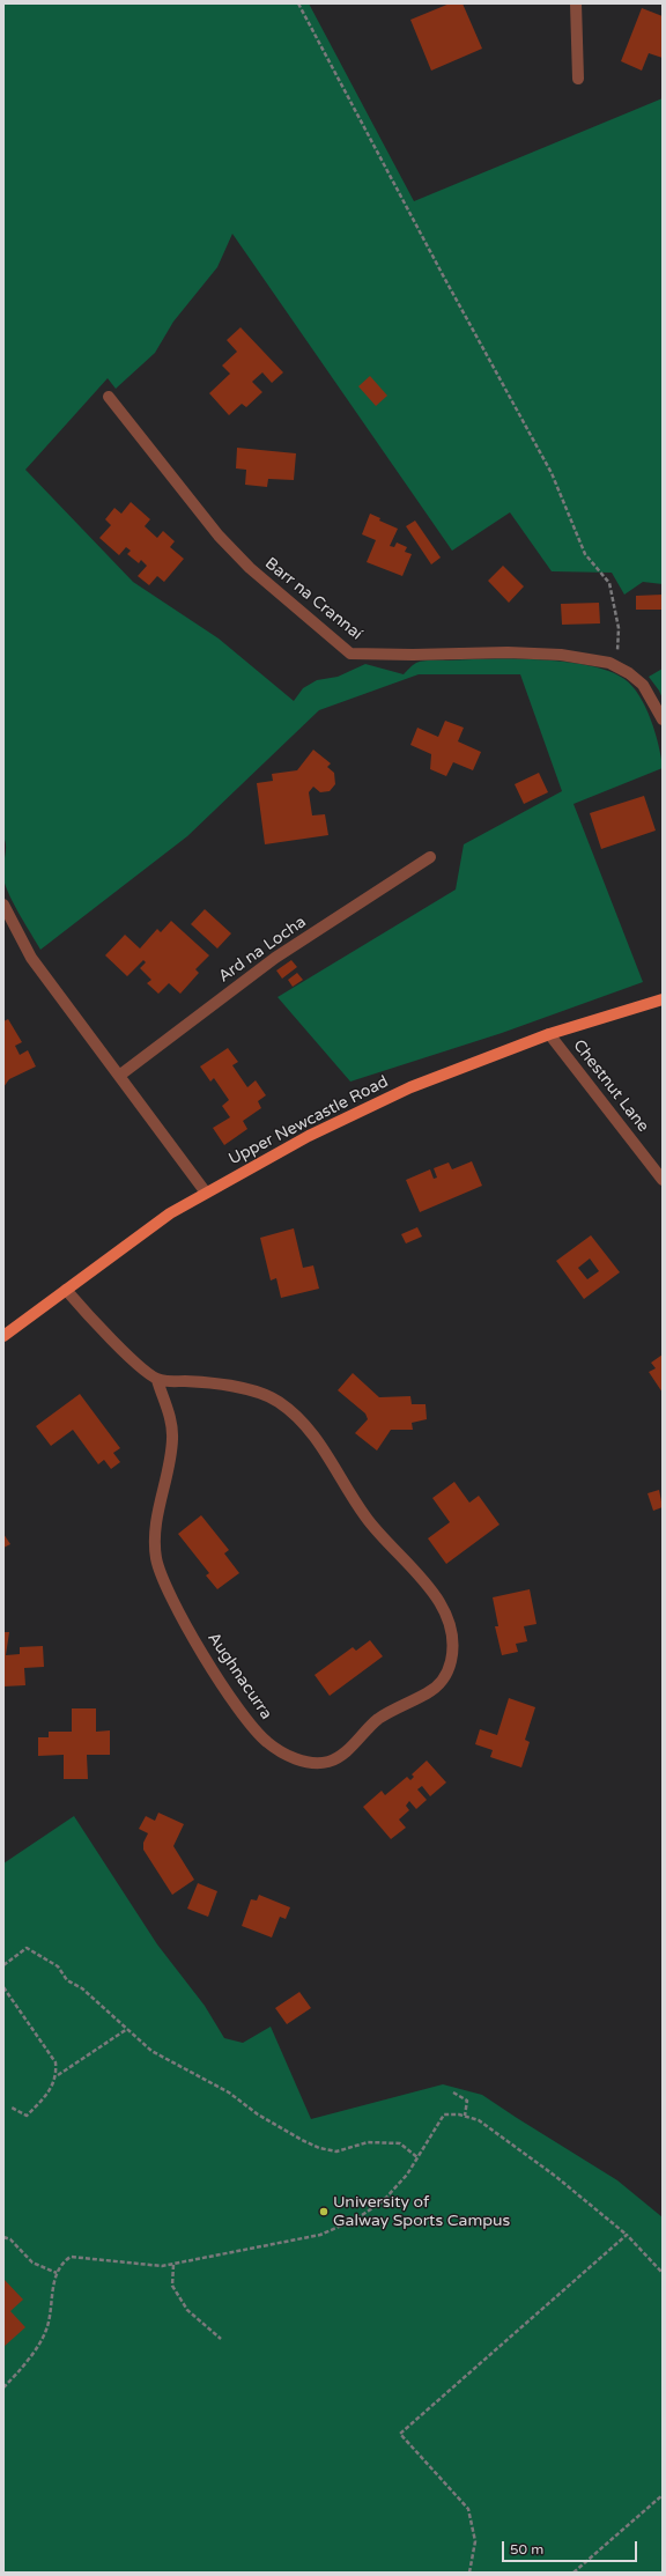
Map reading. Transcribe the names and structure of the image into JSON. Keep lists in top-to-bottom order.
{
  "streets": {
    "main road": ["Upper Newcastle Road"],
    "street": [
      "Barr na Crannaí",
      "Ard na Locha",
      "Chestnut Lane",
      "Aughnacurra"
    ]
  },
  "crossings": [
    ["Chestnut Lane", "Upper Newcastle Road"]
  ],
  "places": ["University of Galway Sports Campus"],
  "scale_bar": "50 m"
}
